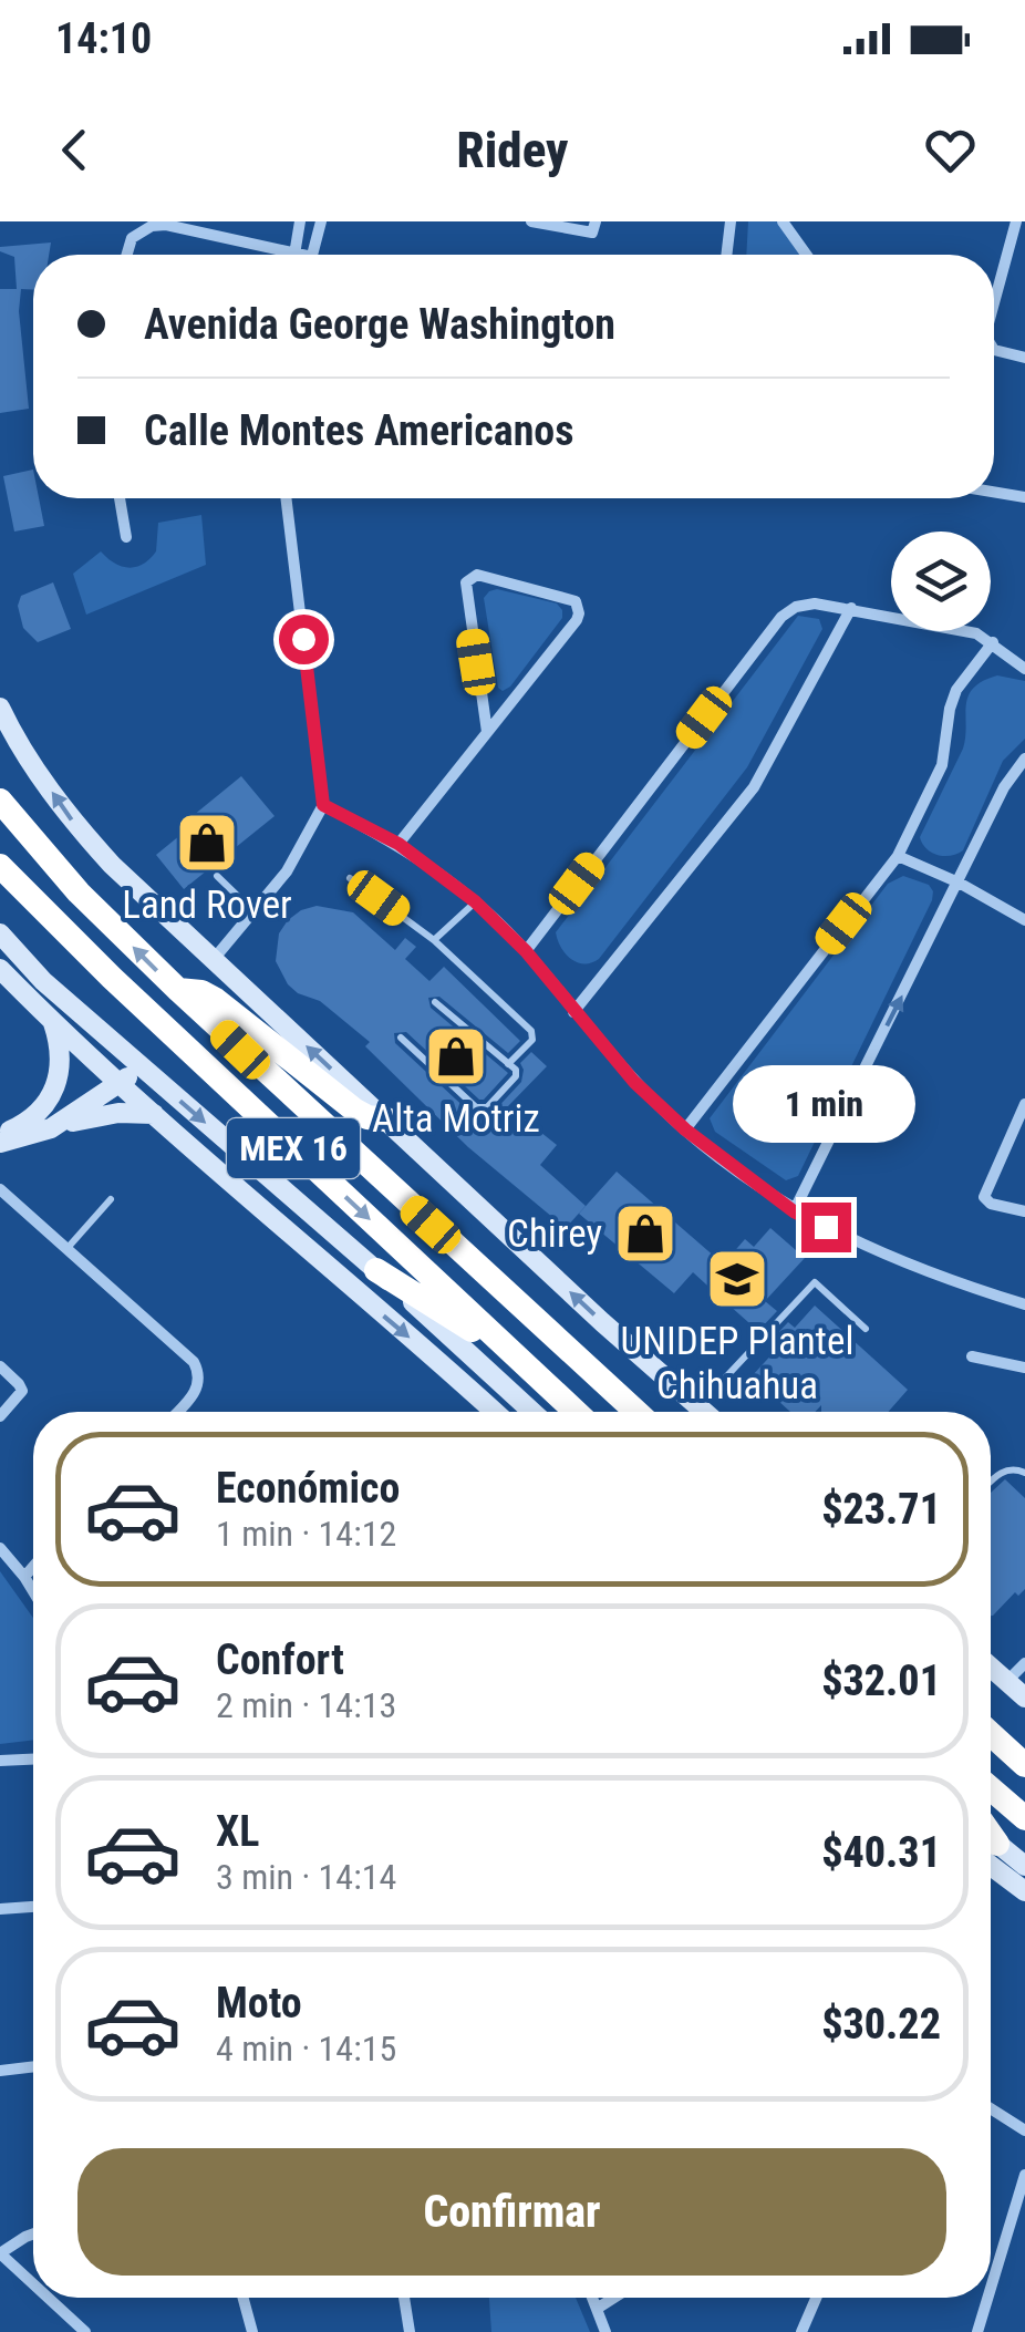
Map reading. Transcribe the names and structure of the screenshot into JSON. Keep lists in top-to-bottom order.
{
  "streets": {
    "highway": ["MEX 16"]
  },
  "places": {
    "shop": ["Land Rover", "Alta Motriz", "Chirey"],
    "school or university": ["UNIDEP Plantel Chihuahua"]
  },
  "page": {
    "status": "14:10",
    "header": "Ridey",
    "banner": ["Avenida George Washington", "Calle Montes Americanos"],
    "bubble": "1 min",
    "list": [
      {
        "name": "Económico",
        "note": "1 min · 14:12",
        "value": "$23.71"
      },
      {
        "name": "Confort",
        "note": "2 min · 14:13",
        "value": "$32.01"
      },
      {
        "name": "XL",
        "note": "3 min · 14:14",
        "value": "$40.31"
      },
      {
        "name": "Moto",
        "note": "4 min · 14:15",
        "value": "$30.22"
      }
    ],
    "buttons": "Confirmar"
  }
}
